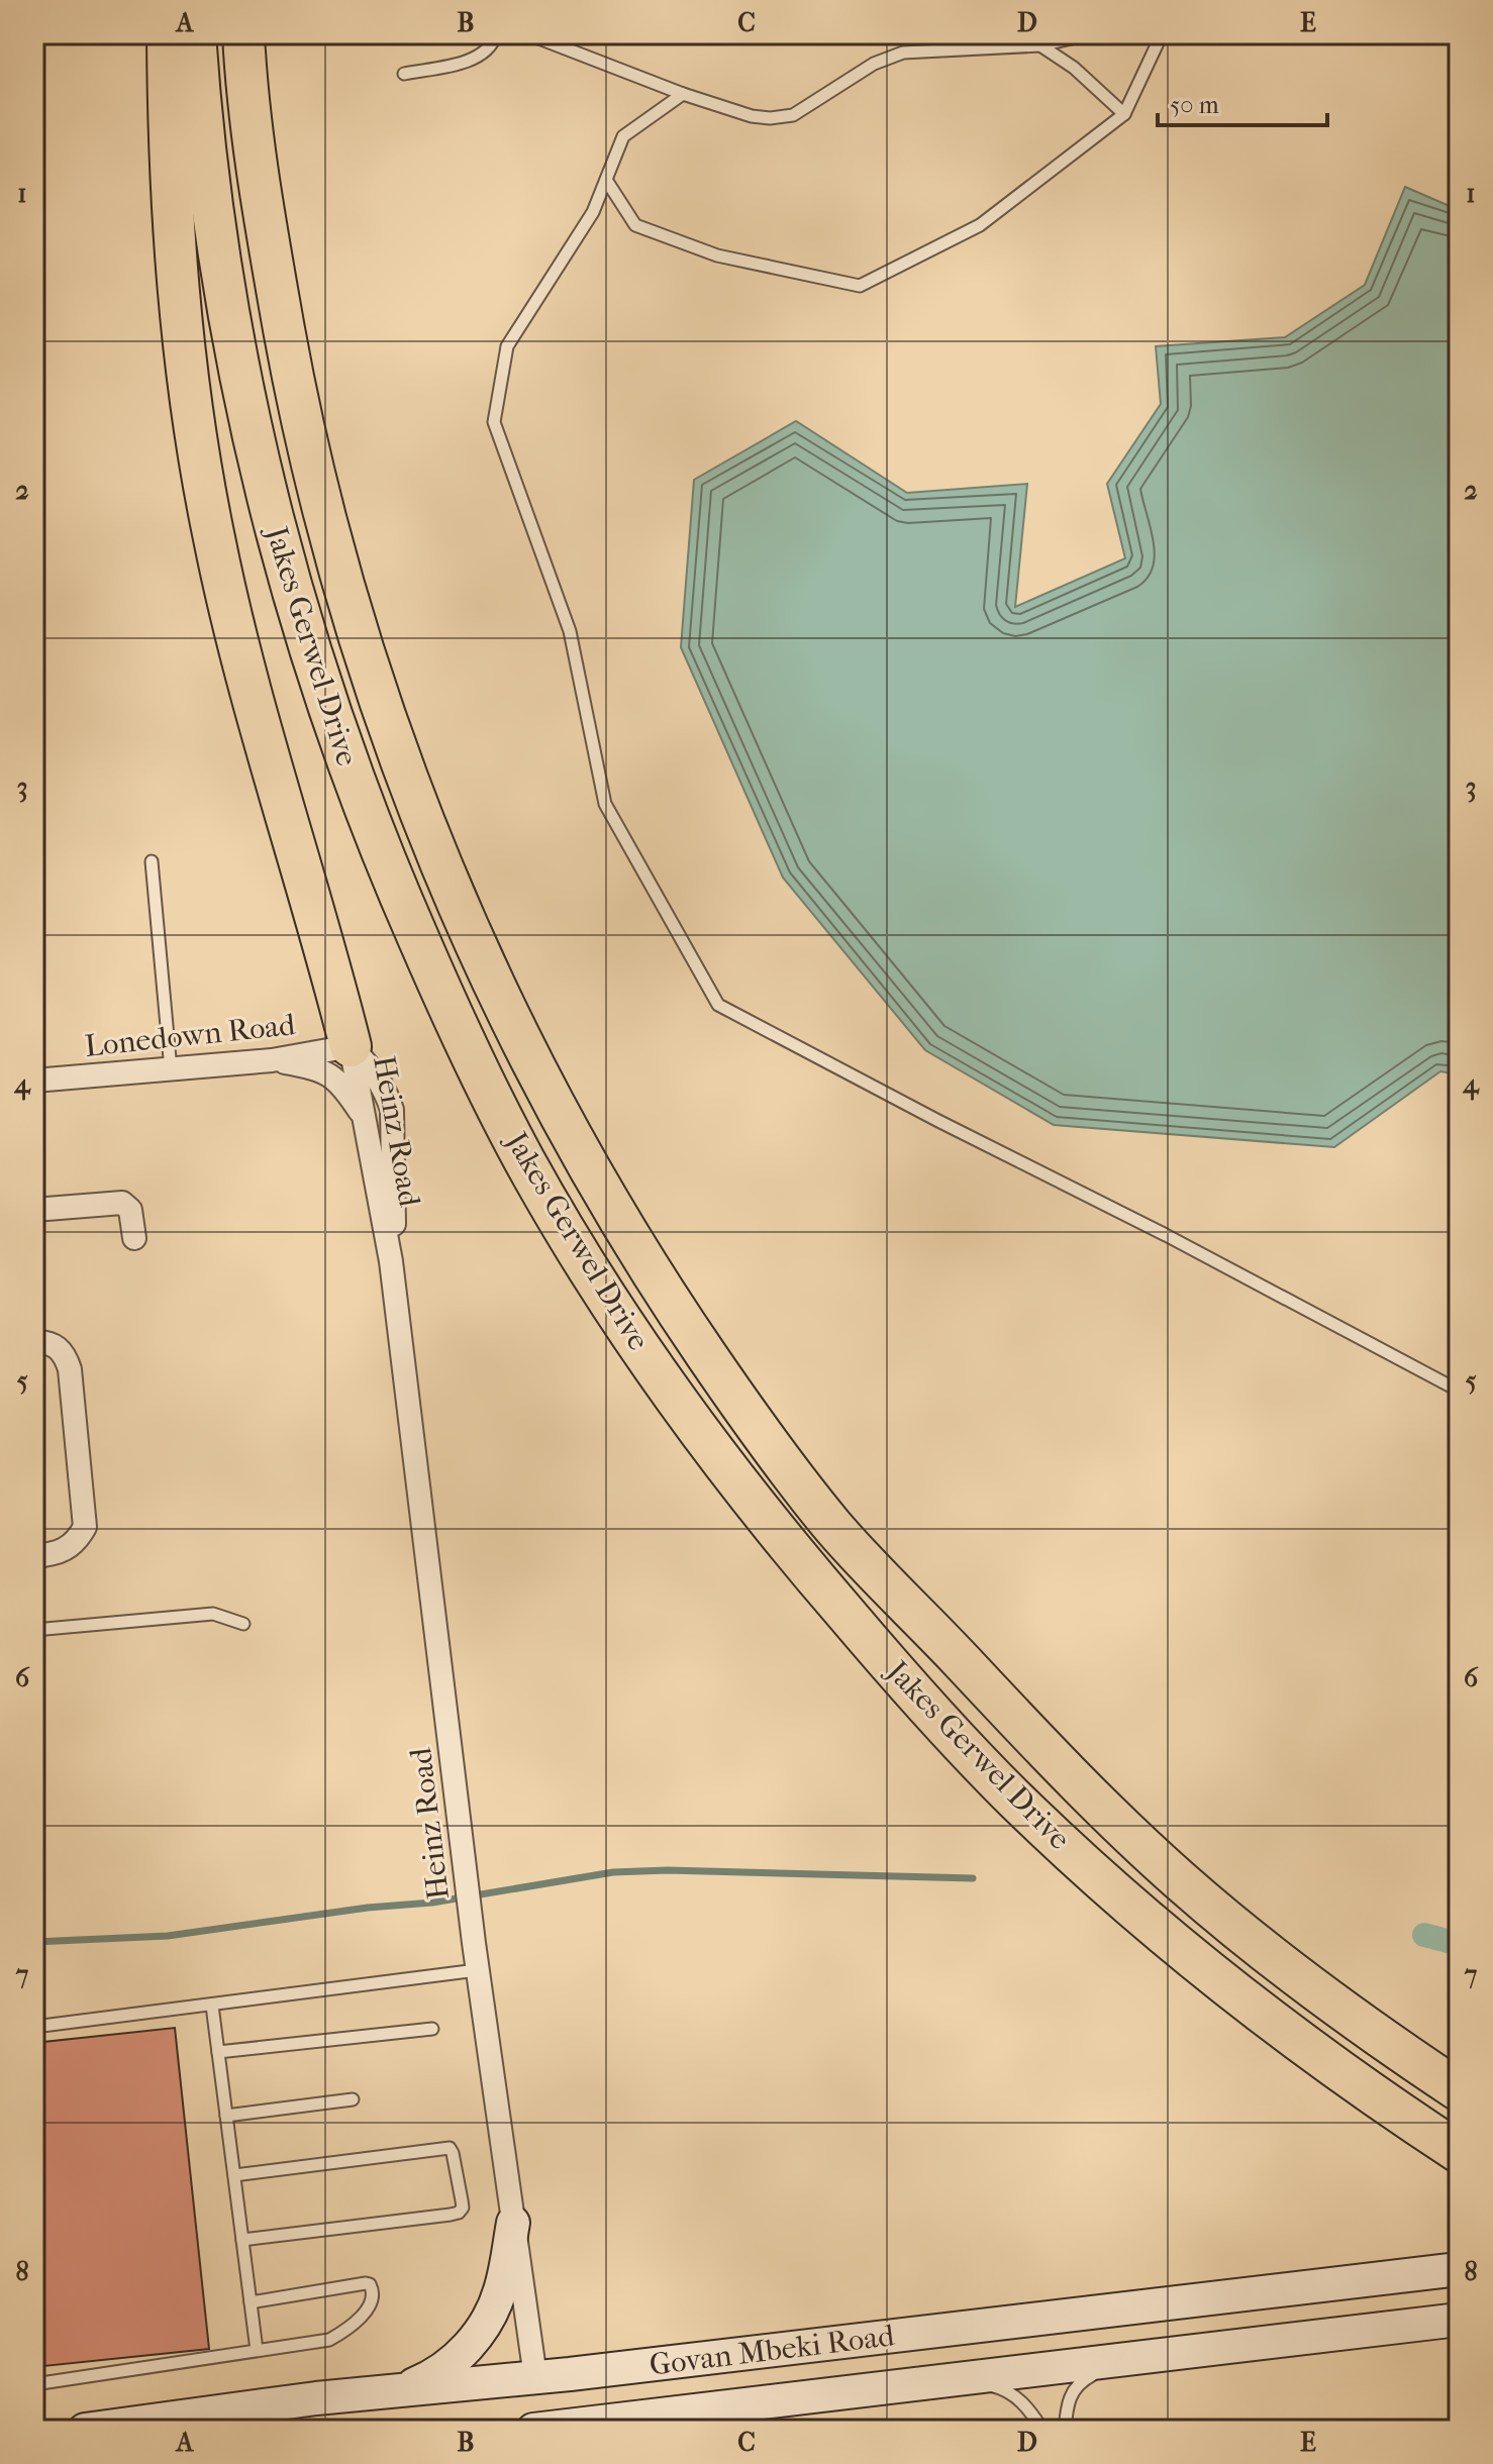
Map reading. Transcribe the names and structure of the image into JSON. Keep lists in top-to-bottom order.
{
  "streets": {
    "highway": ["Jakes Gerwel Drive"],
    "main road": ["Govan Mbeki Road"],
    "street": ["Lonedown Road", "Heinz Road"]
  },
  "crossings": [
    ["Lonedown Road", "Heinz Road"],
    ["Heinz Road", "Govan Mbeki Road"]
  ],
  "scale_bar": "50 m",
  "grid": {
    "columns": [
      "A",
      "B",
      "C",
      "D",
      "E"
    ],
    "rows": [
      "1",
      "2",
      "3",
      "4",
      "5",
      "6",
      "7",
      "8"
    ]
  }
}
